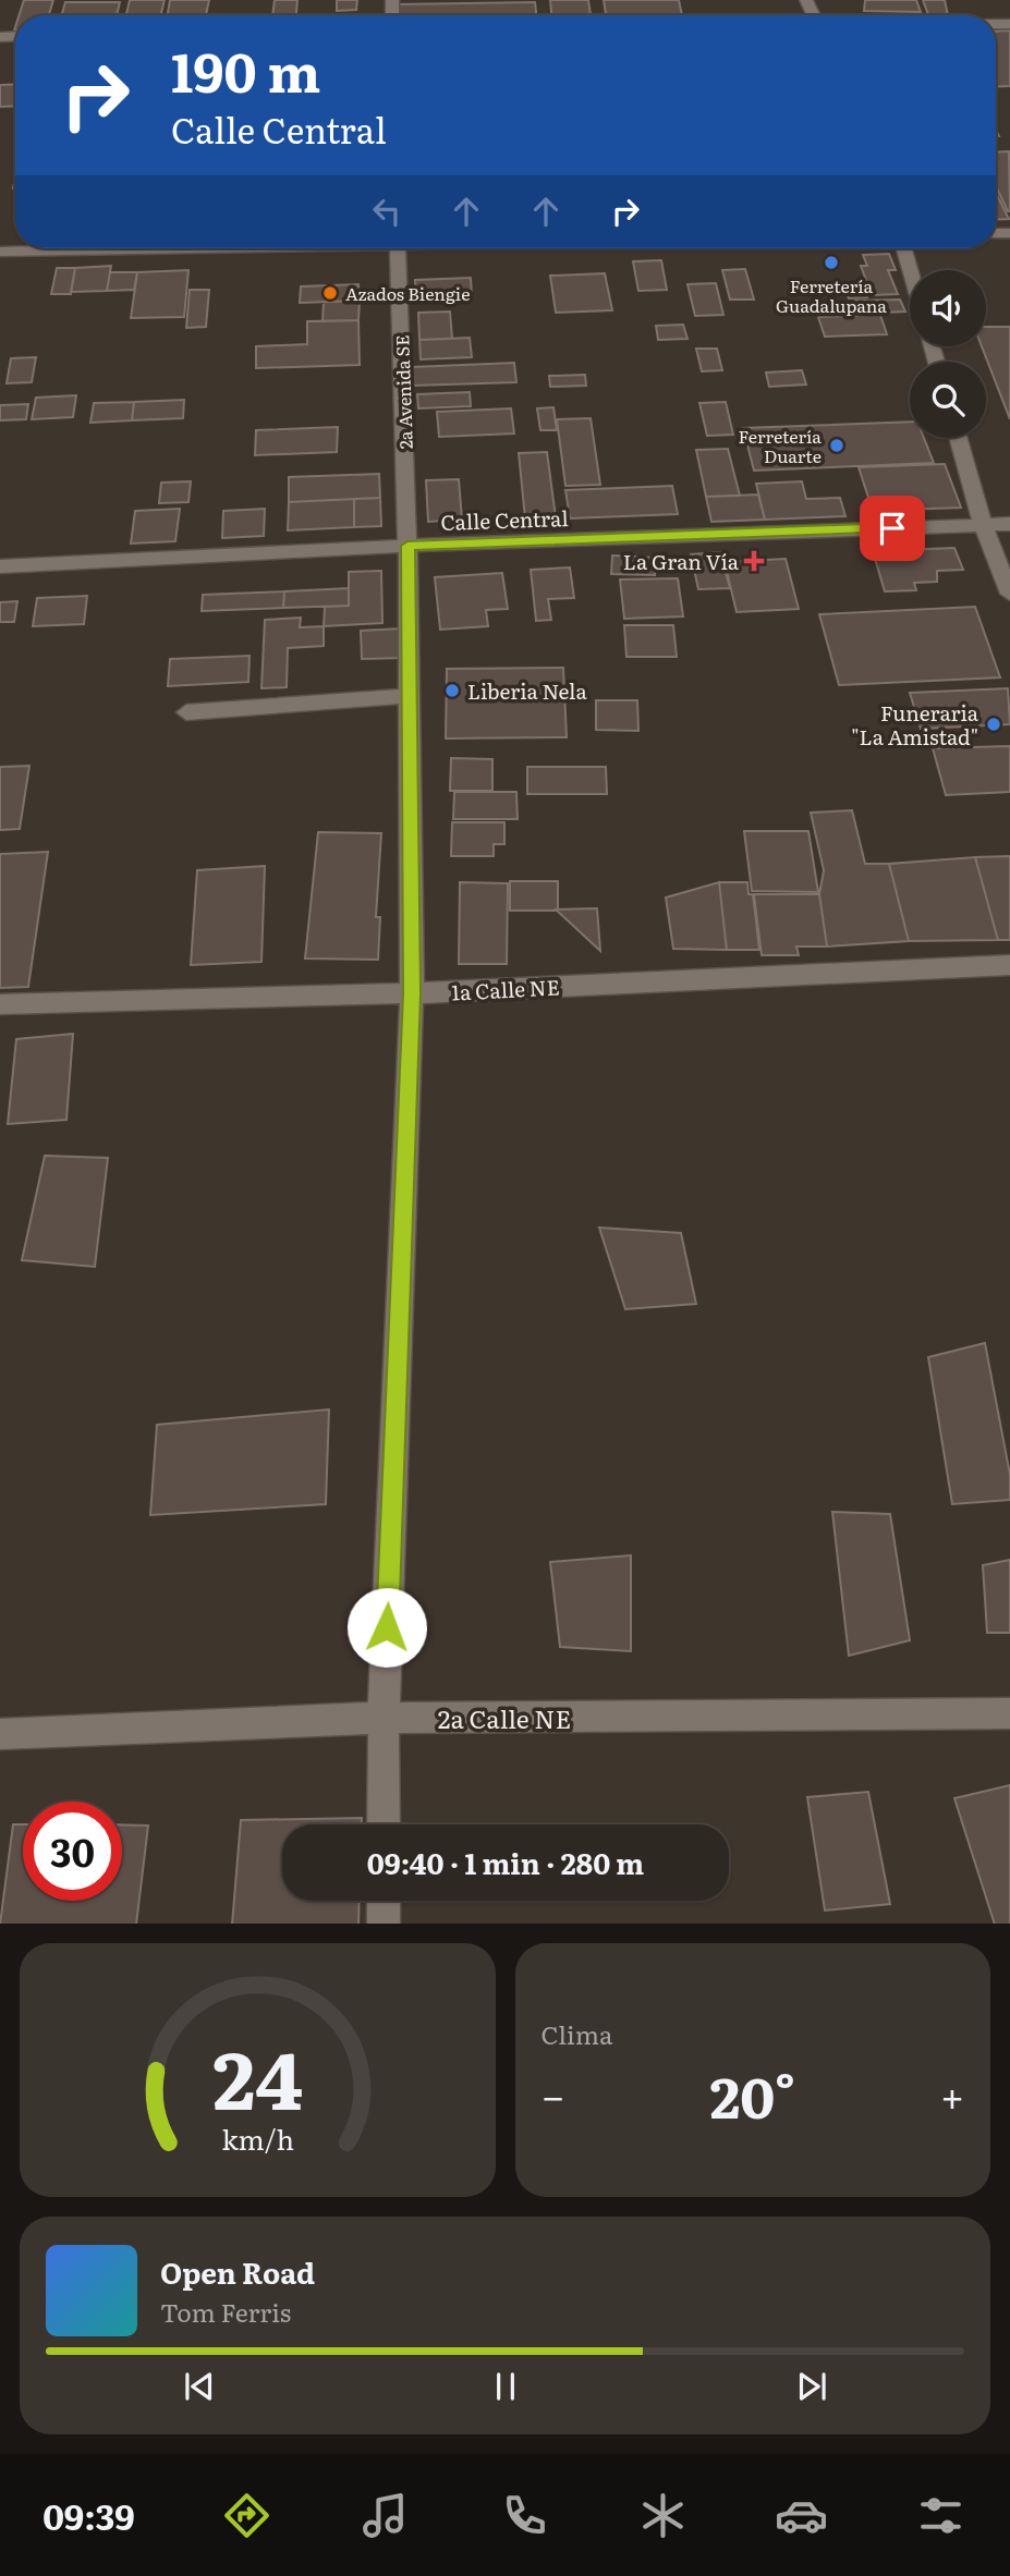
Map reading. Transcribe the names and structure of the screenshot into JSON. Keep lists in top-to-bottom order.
{
  "streets": {
    "street": [
      "2a Avenida SE",
      "Calle Central",
      "1a Calle NE",
      "2a Calle NE"
    ]
  },
  "crossings": [
    ["2a Avenida SE", "Calle Central"],
    ["2a Avenida SE", "1a Calle NE"],
    ["2a Avenida SE", "2a Calle NE"]
  ],
  "places": {
    "other": [
      "Ferretería Guadalupana",
      "Azados Biengie",
      "Ferretería Duarte",
      "Liberia Nela",
      "Funeraria \"La Amistad\""
    ],
    "health": ["La Gran Vía"]
  },
  "page": {
    "turn": ["190 m", "Calle Central"],
    "limit": "30",
    "trip": "09:40 · 1 min · 280 m",
    "tile": "Clima",
    "heat": ["−", "20°", "+"],
    "song": ["Open Road", "Tom Ferris"],
    "tabs": "09:39",
    "gauge": ["24", "km/h"]
  }
}
